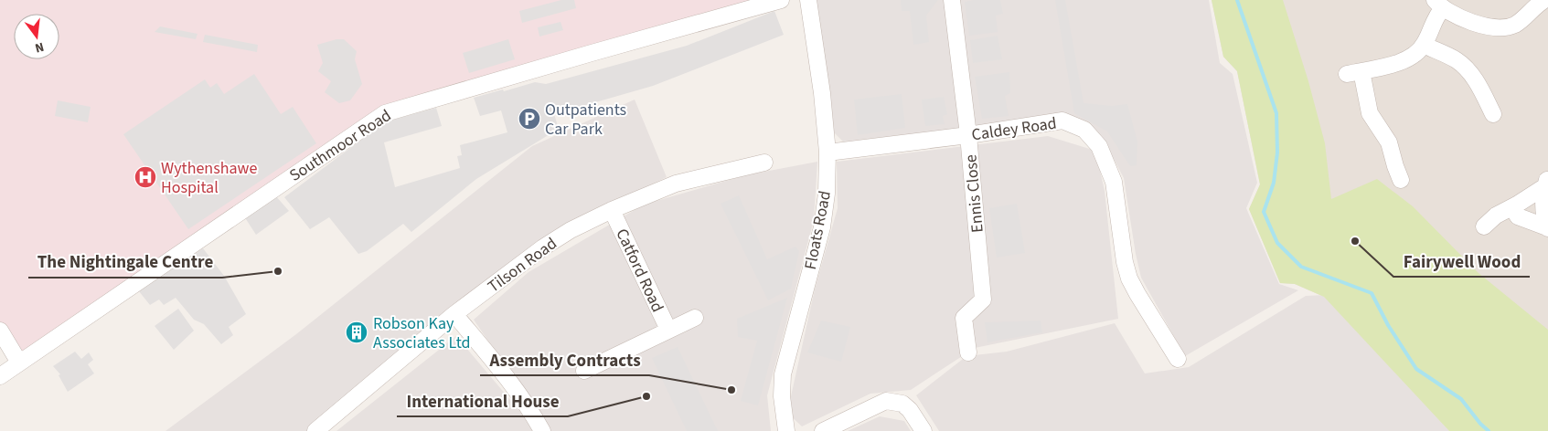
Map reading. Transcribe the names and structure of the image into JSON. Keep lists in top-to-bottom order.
{
  "streets": {
    "street": [
      "Caldey Road",
      "Southmoor Road",
      "Ennis Close",
      "Floats Road",
      "Tilson Road",
      "Catford Road"
    ]
  },
  "crossings": [
    ["Caldey Road", "Ennis Close"],
    ["Caldey Road", "Floats Road"],
    ["Tilson Road", "Catford Road"]
  ],
  "places": {
    "parking": ["Outpatients Car Park"],
    "hospital": ["Wythenshawe Hospital"],
    "other": [
      "Fairywell Wood",
      "The Nightingale Centre",
      "Assembly Contracts",
      "International House"
    ],
    "building": ["Robson Kay Associates Ltd"]
  },
  "north": "bottom"
}
